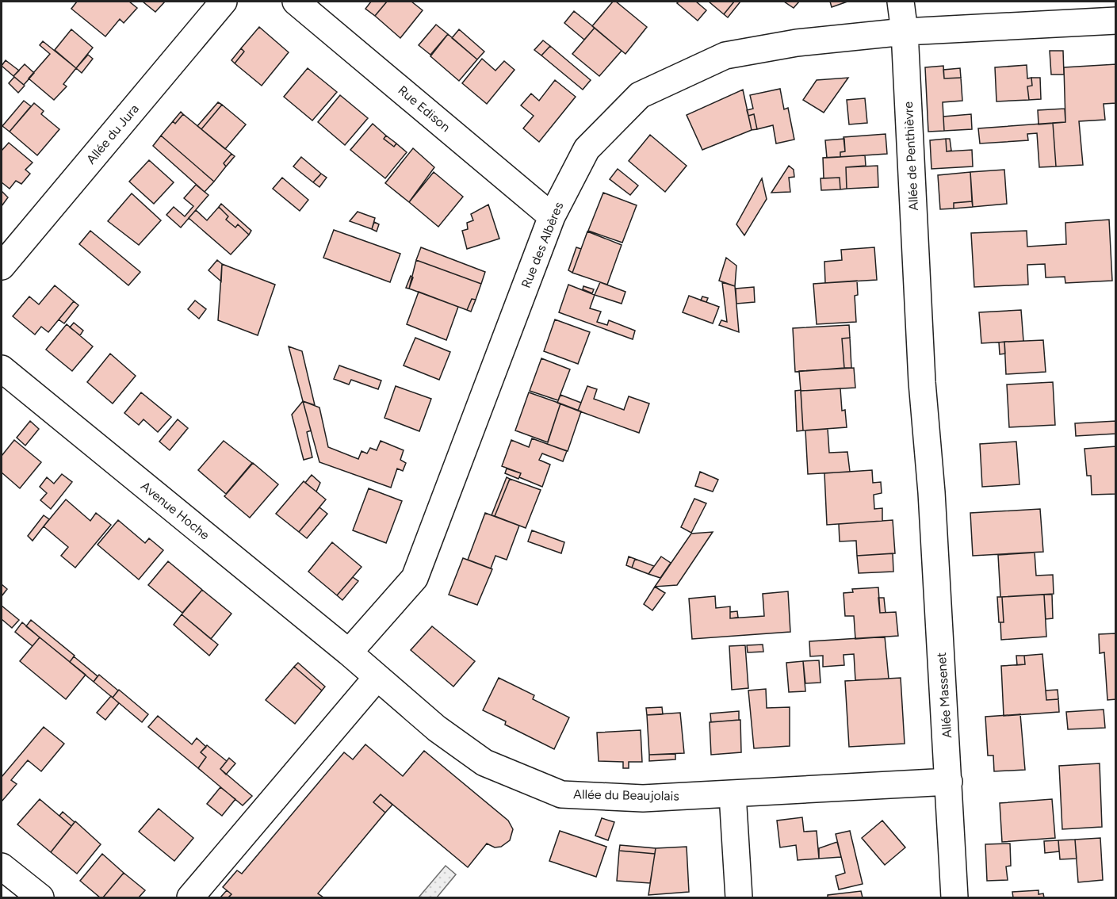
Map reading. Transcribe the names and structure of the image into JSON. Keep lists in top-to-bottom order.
{
  "streets": {
    "street": [
      "Rue Edison",
      "Allée du Jura",
      "Allée de Penthièvre",
      "Rue des Albères",
      "Avenue Hoche",
      "Allée Massenet",
      "Allée du Beaujolais"
    ]
  },
  "crossings": [
    ["Rue Edison", "Rue des Albères"],
    ["Allée de Penthièvre", "Rue des Albères"],
    ["Allée de Penthièvre", "Allée Massenet"],
    ["Rue des Albères", "Avenue Hoche"],
    ["Rue des Albères", "Allée du Beaujolais"],
    ["Avenue Hoche", "Allée du Beaujolais"],
    ["Allée Massenet", "Allée du Beaujolais"]
  ]
}
